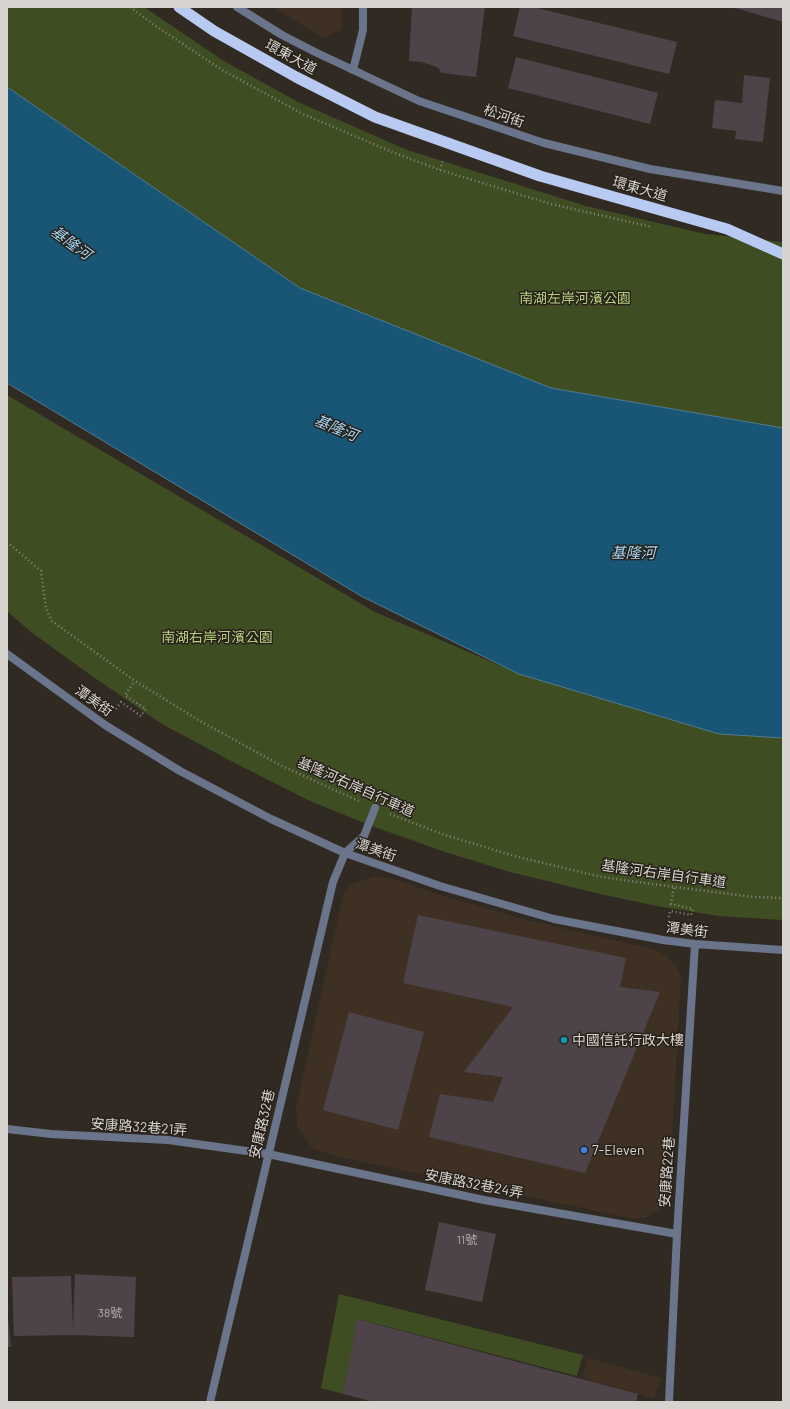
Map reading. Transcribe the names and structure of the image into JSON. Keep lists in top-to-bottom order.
{
  "streets": {
    "highway": ["環東大道"],
    "street": [
      "松河街",
      "潭美街",
      "安康路32巷",
      "安康路32巷21弄",
      "安康路22巷",
      "安康路32巷24弄"
    ],
    "path": ["基隆河右岸自行車道"]
  },
  "crossings": [
    ["潭美街", "安康路32巷"],
    ["潭美街", "安康路22巷"],
    ["安康路32巷", "安康路32巷21弄"],
    ["安康路32巷", "安康路32巷24弄"],
    ["安康路32巷21弄", "安康路32巷24弄"],
    ["安康路22巷", "安康路32巷24弄"]
  ],
  "water": ["基隆河"],
  "parks": ["南湖左岸河濱公園", "南湖右岸河濱公園"],
  "places": ["中國信託行政大樓", "7-Eleven"],
  "house_numbers": ["11號", "38號"]
}
